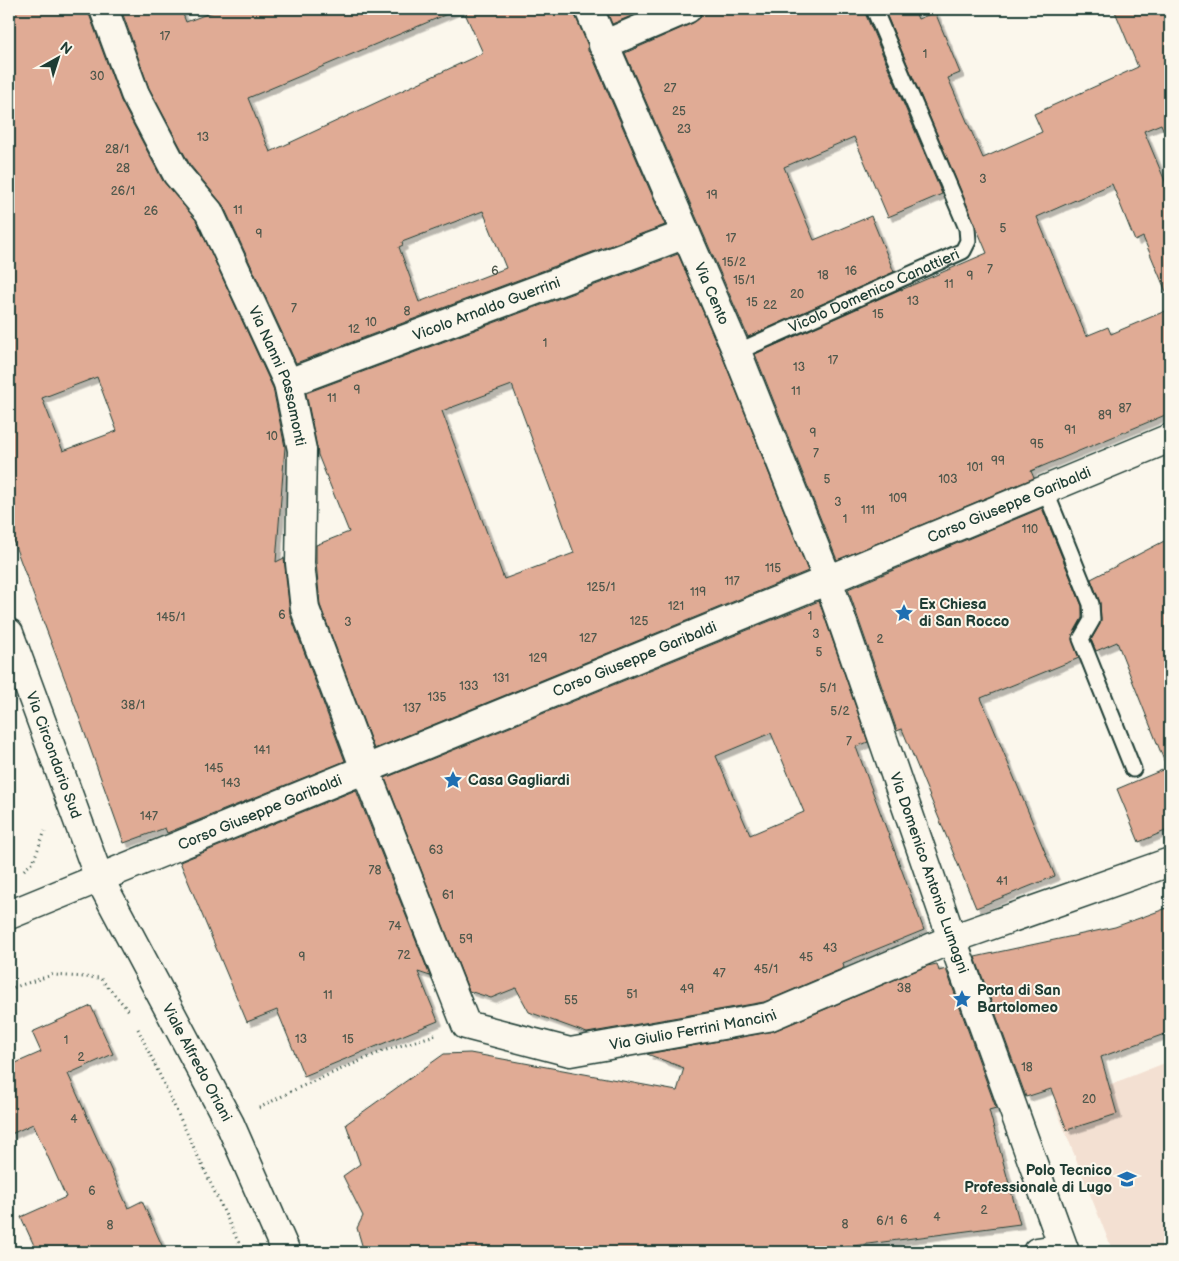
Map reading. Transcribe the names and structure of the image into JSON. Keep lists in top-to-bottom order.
{
  "streets": {
    "street": [
      "Via Cento",
      "Vicolo Arnaldo Guerrini",
      "Via Nanni Passamonti",
      "Corso Giuseppe Garibaldi",
      "Via Circondario Sud",
      "Via Domenico Antonio Lumagni",
      "Via Giulio Ferrini Mancini",
      "Viale Alfredo Oriani"
    ],
    "lane": ["Vicolo Domenico Canattieri"]
  },
  "crossings": [
    ["Vicolo Domenico Canattieri", "Via Cento"],
    ["Via Cento", "Vicolo Arnaldo Guerrini"],
    ["Via Cento", "Corso Giuseppe Garibaldi"],
    ["Via Cento", "Via Domenico Antonio Lumagni"],
    ["Vicolo Arnaldo Guerrini", "Via Nanni Passamonti"],
    ["Via Nanni Passamonti", "Corso Giuseppe Garibaldi"],
    ["Corso Giuseppe Garibaldi", "Via Circondario Sud"],
    ["Corso Giuseppe Garibaldi", "Via Domenico Antonio Lumagni"],
    ["Corso Giuseppe Garibaldi", "Viale Alfredo Oriani"],
    ["Via Circondario Sud", "Viale Alfredo Oriani"],
    ["Via Domenico Antonio Lumagni", "Via Giulio Ferrini Mancini"]
  ],
  "places": {
    "place": ["Ex Chiesa di San Rocco", "Casa Gagliardi", "Porta di San Bartolomeo"],
    "school or university": ["Polo Tecnico Professionale di Lugo"]
  },
  "house_numbers": [
    "17",
    "1",
    "30",
    "27",
    "25",
    "23",
    "13",
    "28/1",
    "28",
    "3",
    "26/1",
    "19",
    "11",
    "26",
    "5",
    "9",
    "17",
    "15/2",
    "7",
    "6",
    "16",
    "18",
    "9",
    "15/1",
    "11",
    "20",
    "13",
    "15",
    "22",
    "7",
    "8",
    "15",
    "10",
    "12",
    "1",
    "17",
    "13",
    "9",
    "11",
    "11",
    "87",
    "89",
    "91",
    "9",
    "10",
    "95",
    "7",
    "99",
    "101",
    "5",
    "103",
    "109",
    "3",
    "111",
    "1",
    "110",
    "115",
    "117",
    "125/1",
    "119",
    "121",
    "6",
    "1",
    "145/1",
    "125",
    "3",
    "3",
    "127",
    "2",
    "5",
    "129",
    "131",
    "133",
    "5/1",
    "135",
    "38/1",
    "137",
    "5/2",
    "7",
    "141",
    "145",
    "143",
    "147",
    "63",
    "78",
    "41",
    "61",
    "74",
    "59",
    "43",
    "72",
    "9",
    "45",
    "45/1",
    "47",
    "38",
    "49",
    "51",
    "11",
    "55",
    "13",
    "15",
    "1",
    "2",
    "18",
    "20",
    "4",
    "6",
    "2",
    "4",
    "6",
    "6/1",
    "8",
    "8"
  ],
  "north": "top right"
}
